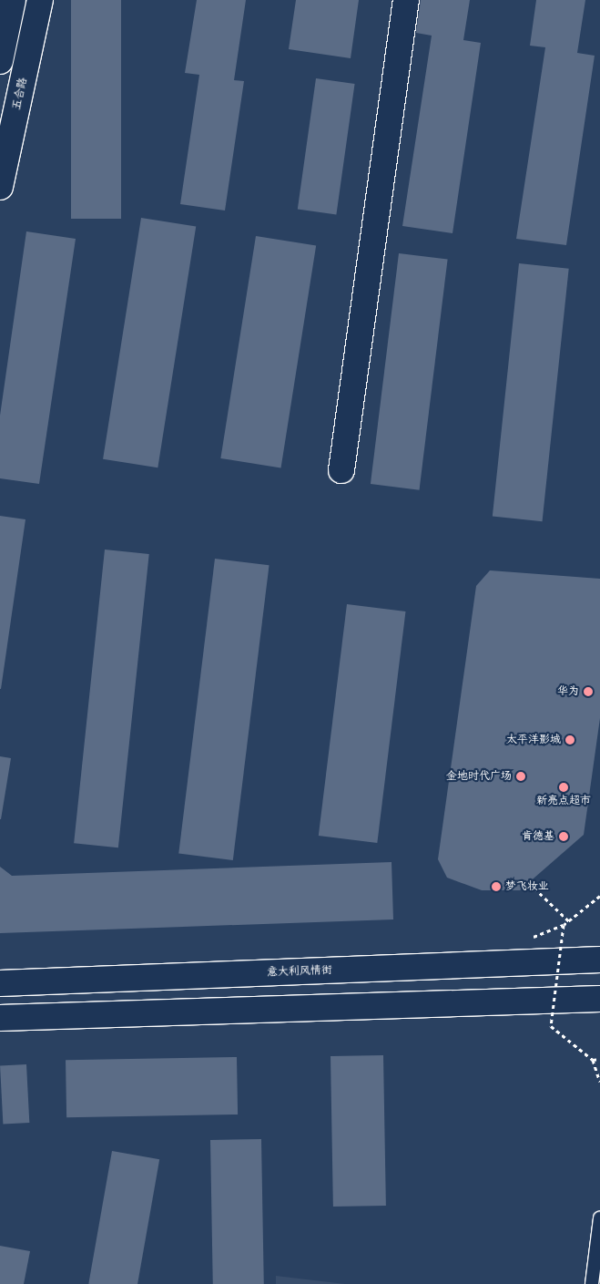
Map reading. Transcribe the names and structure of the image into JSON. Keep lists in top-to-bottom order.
{
  "streets": {
    "street": ["五合路", "意大利风情街"]
  },
  "places": [
    "华为",
    "太平洋影城",
    "金地时代广场",
    "新亮点超市",
    "肯德基",
    "梦飞妆业"
  ]
}
